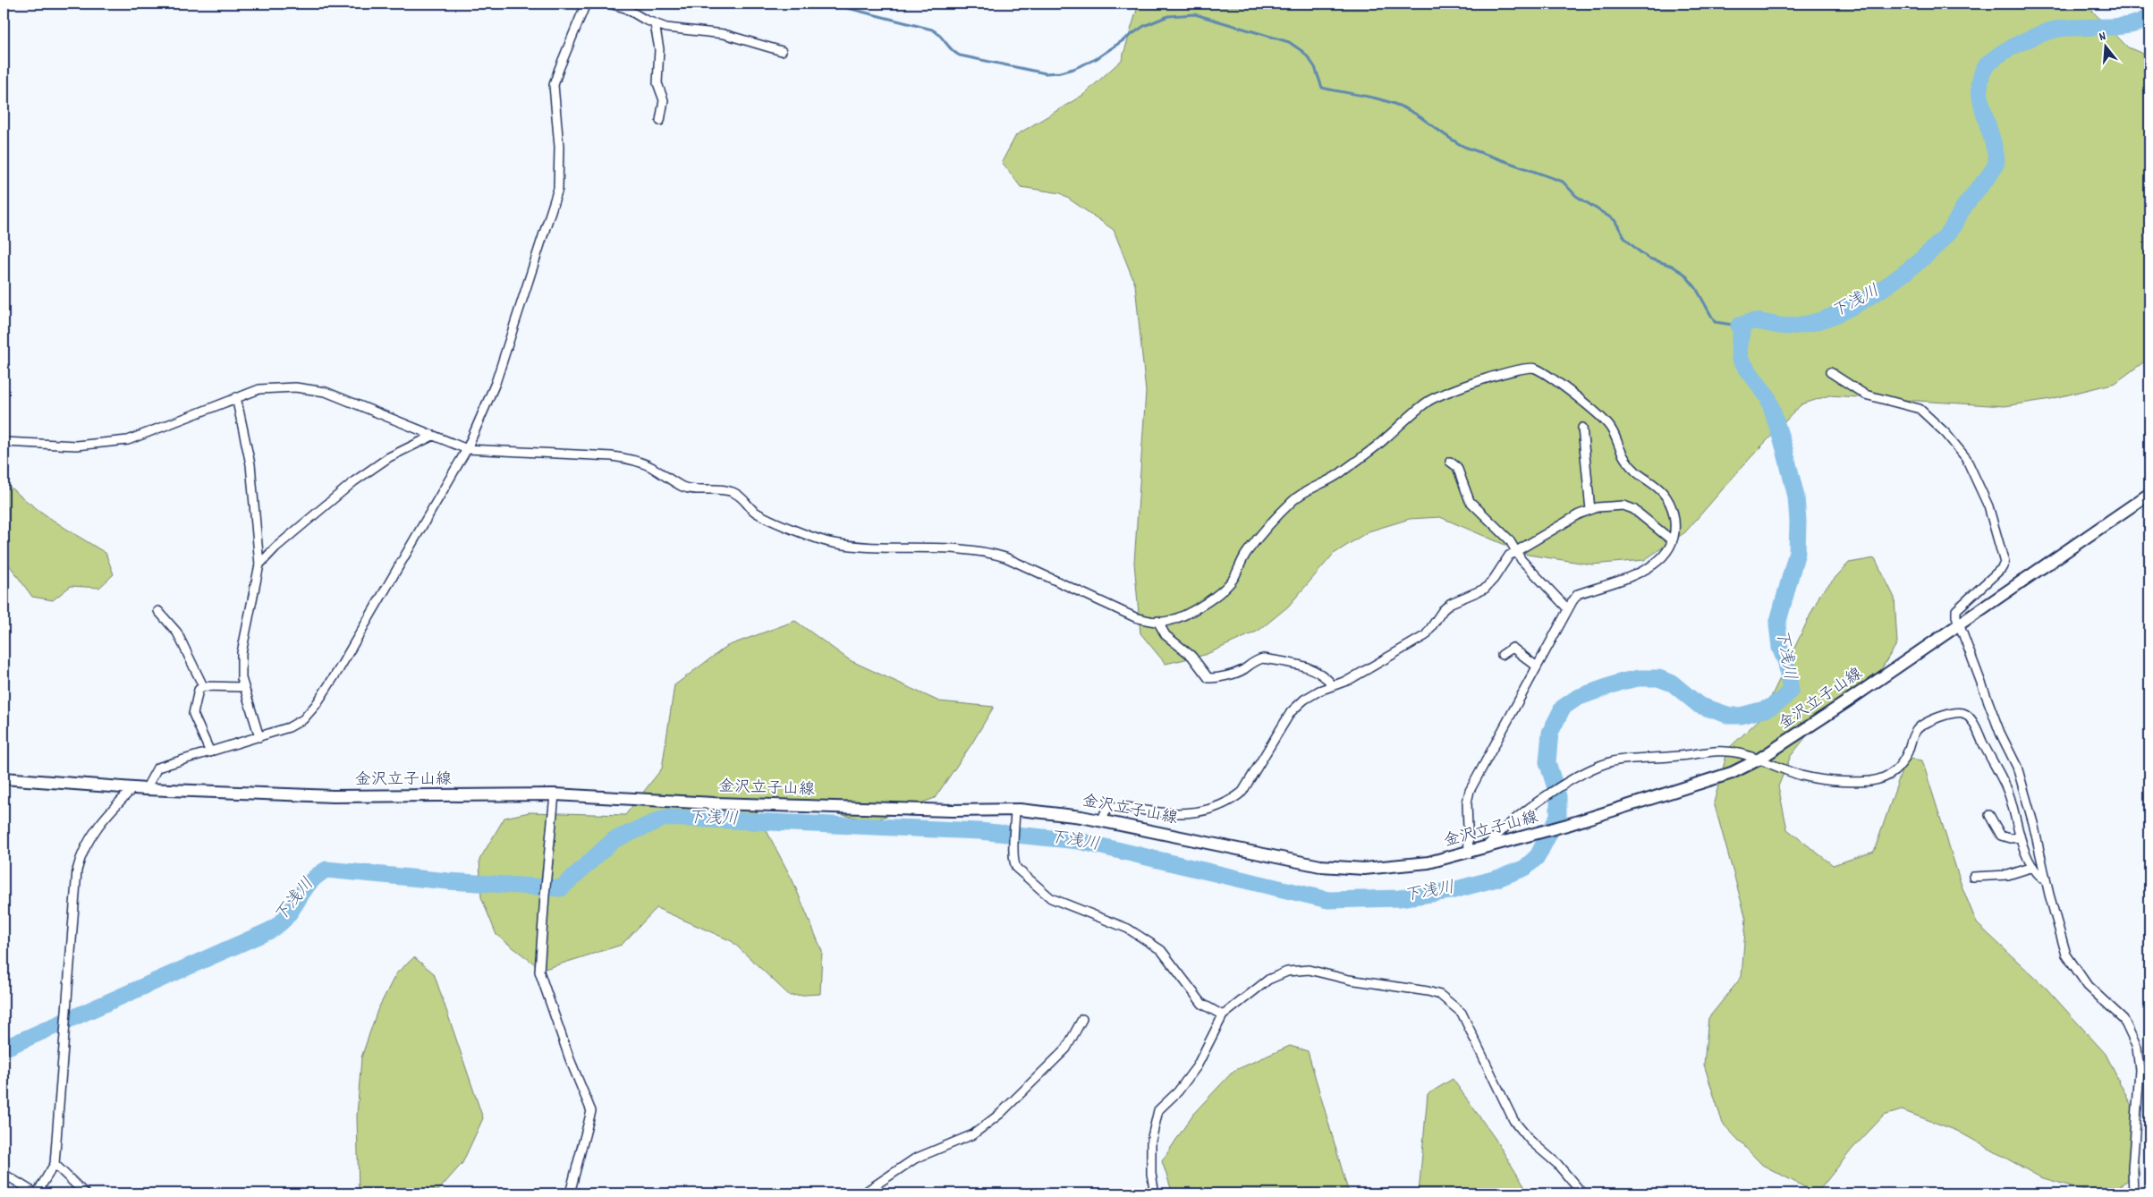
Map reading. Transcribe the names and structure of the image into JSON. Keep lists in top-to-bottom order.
{
  "streets": {
    "street": ["金沢立子山線"]
  },
  "water": ["下浅川"],
  "north": "top"
}
